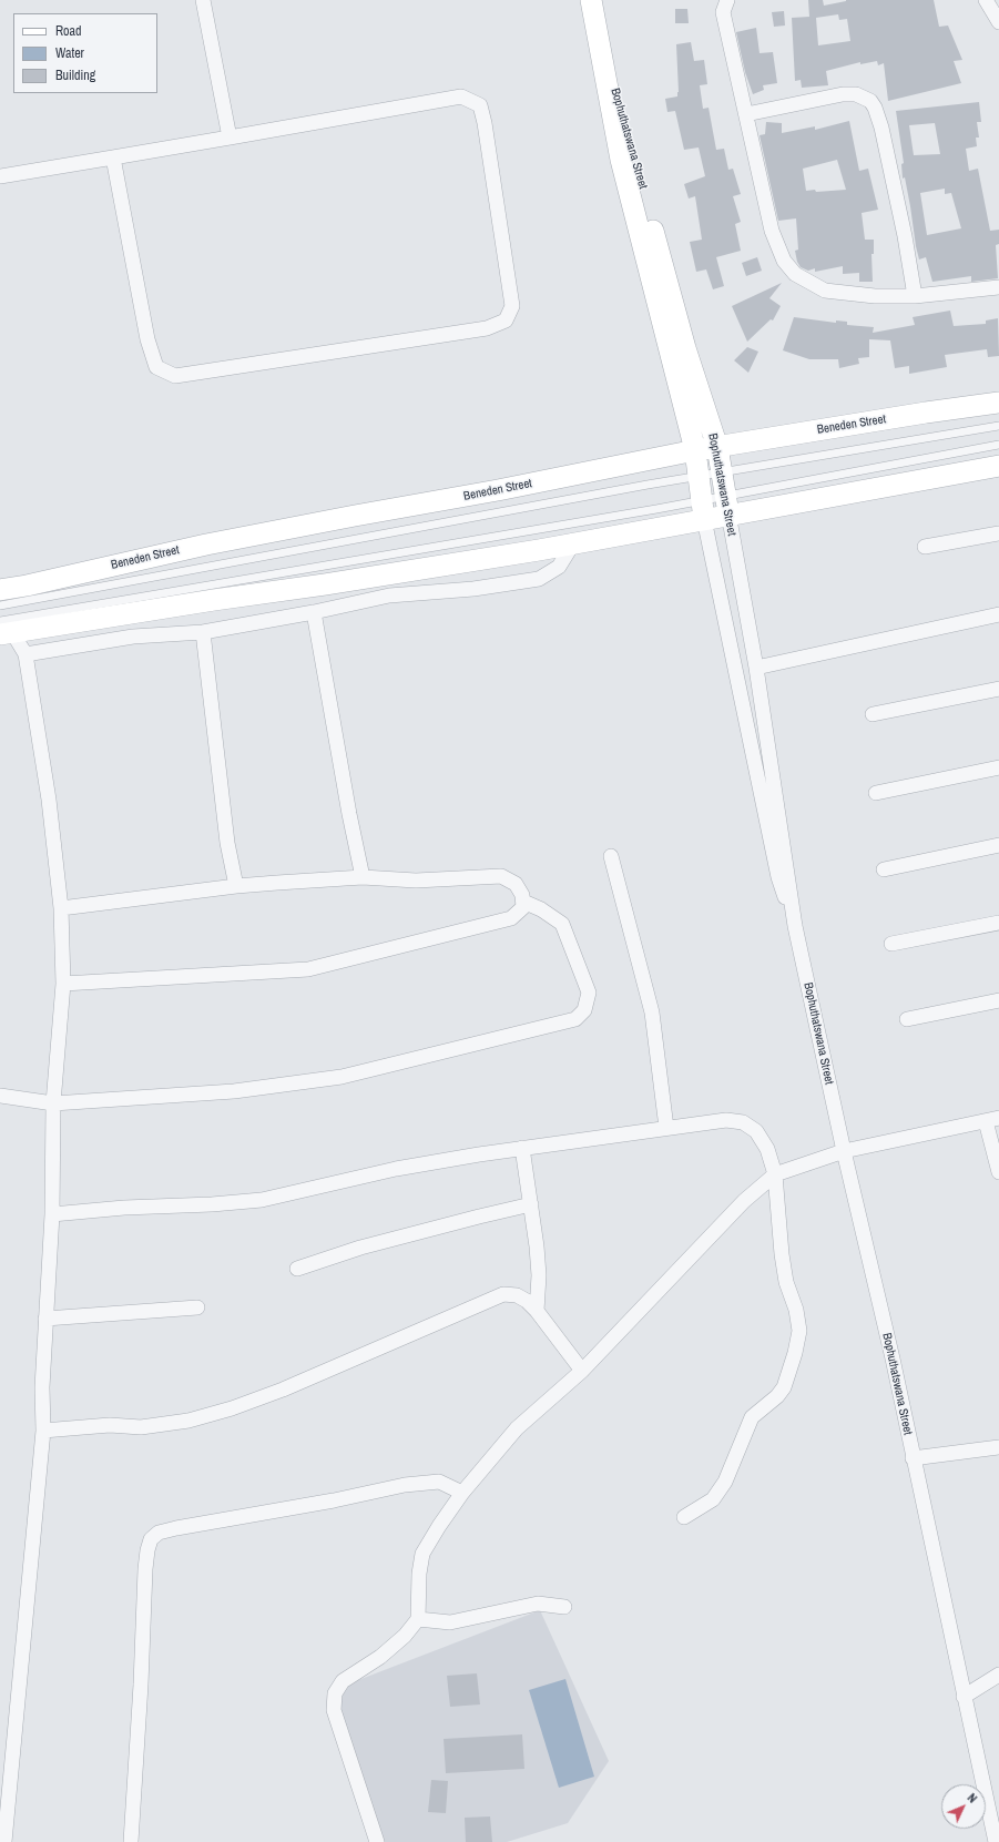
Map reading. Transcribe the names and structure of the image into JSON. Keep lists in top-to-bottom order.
{
  "streets": {
    "main road": ["Bophuthatswana Street", "Beneden Street"]
  },
  "crossings": [
    ["Bophuthatswana Street", "Beneden Street"]
  ],
  "legend": ["Road", "Water", "Building"],
  "north": "top right"
}
